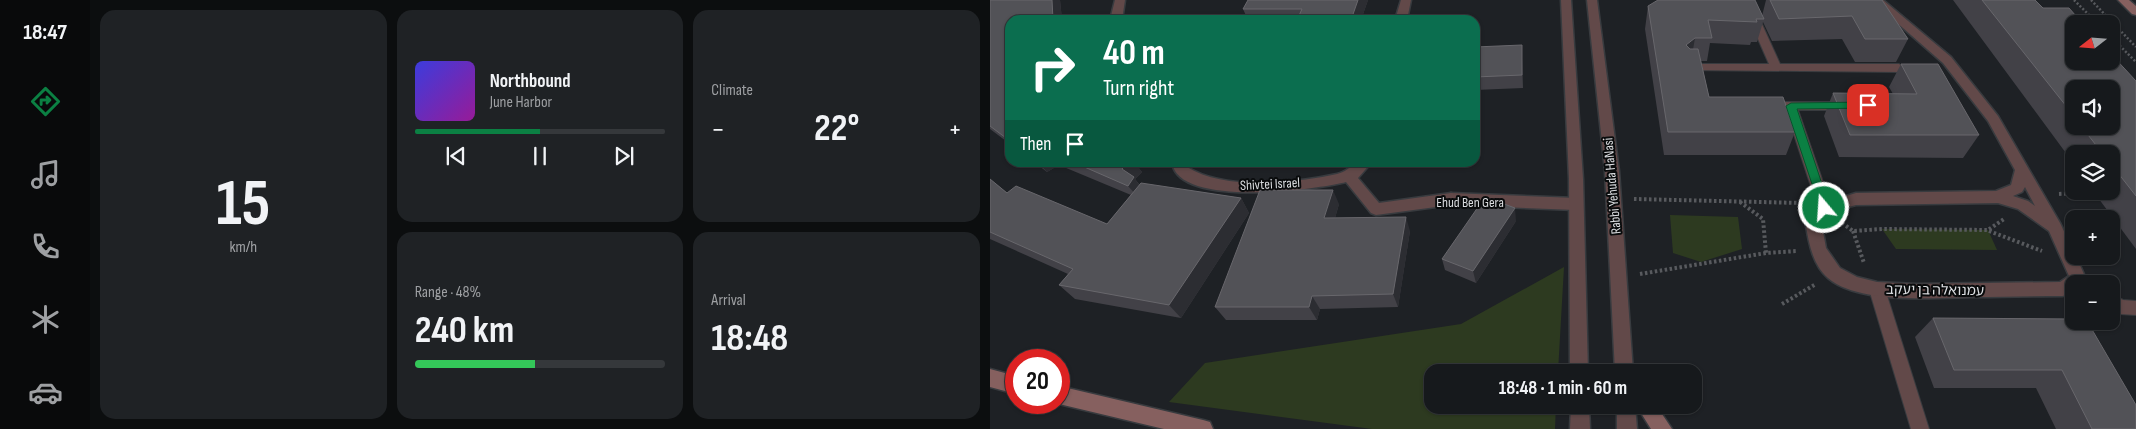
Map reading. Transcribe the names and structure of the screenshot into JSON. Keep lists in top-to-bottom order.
{
  "streets": {
    "street": [
      "Shivtei Israel",
      "Rabbi Yehuda HaNasi",
      "Ehud Ben Gera",
      "עמנואלה בן יעקב"
    ]
  },
  "crossings": [
    ["Shivtei Israel", "Ehud Ben Gera"]
  ],
  "north": "left",
  "page": {
    "tabs": "18:47",
    "tile": [
      ["15", "km/h"],
      "Climate",
      ["Range · 48%", "240 km"],
      ["Arrival", "18:48"]
    ],
    "map_buttons": ["+", "−"],
    "turn": ["40 m", "Turn right"],
    "song": ["Northbound", "June Harbor"],
    "heat": ["−", "22°", "+"],
    "then": "Then",
    "limit": "20",
    "trip": "18:48 · 1 min · 60 m"
  }
}
